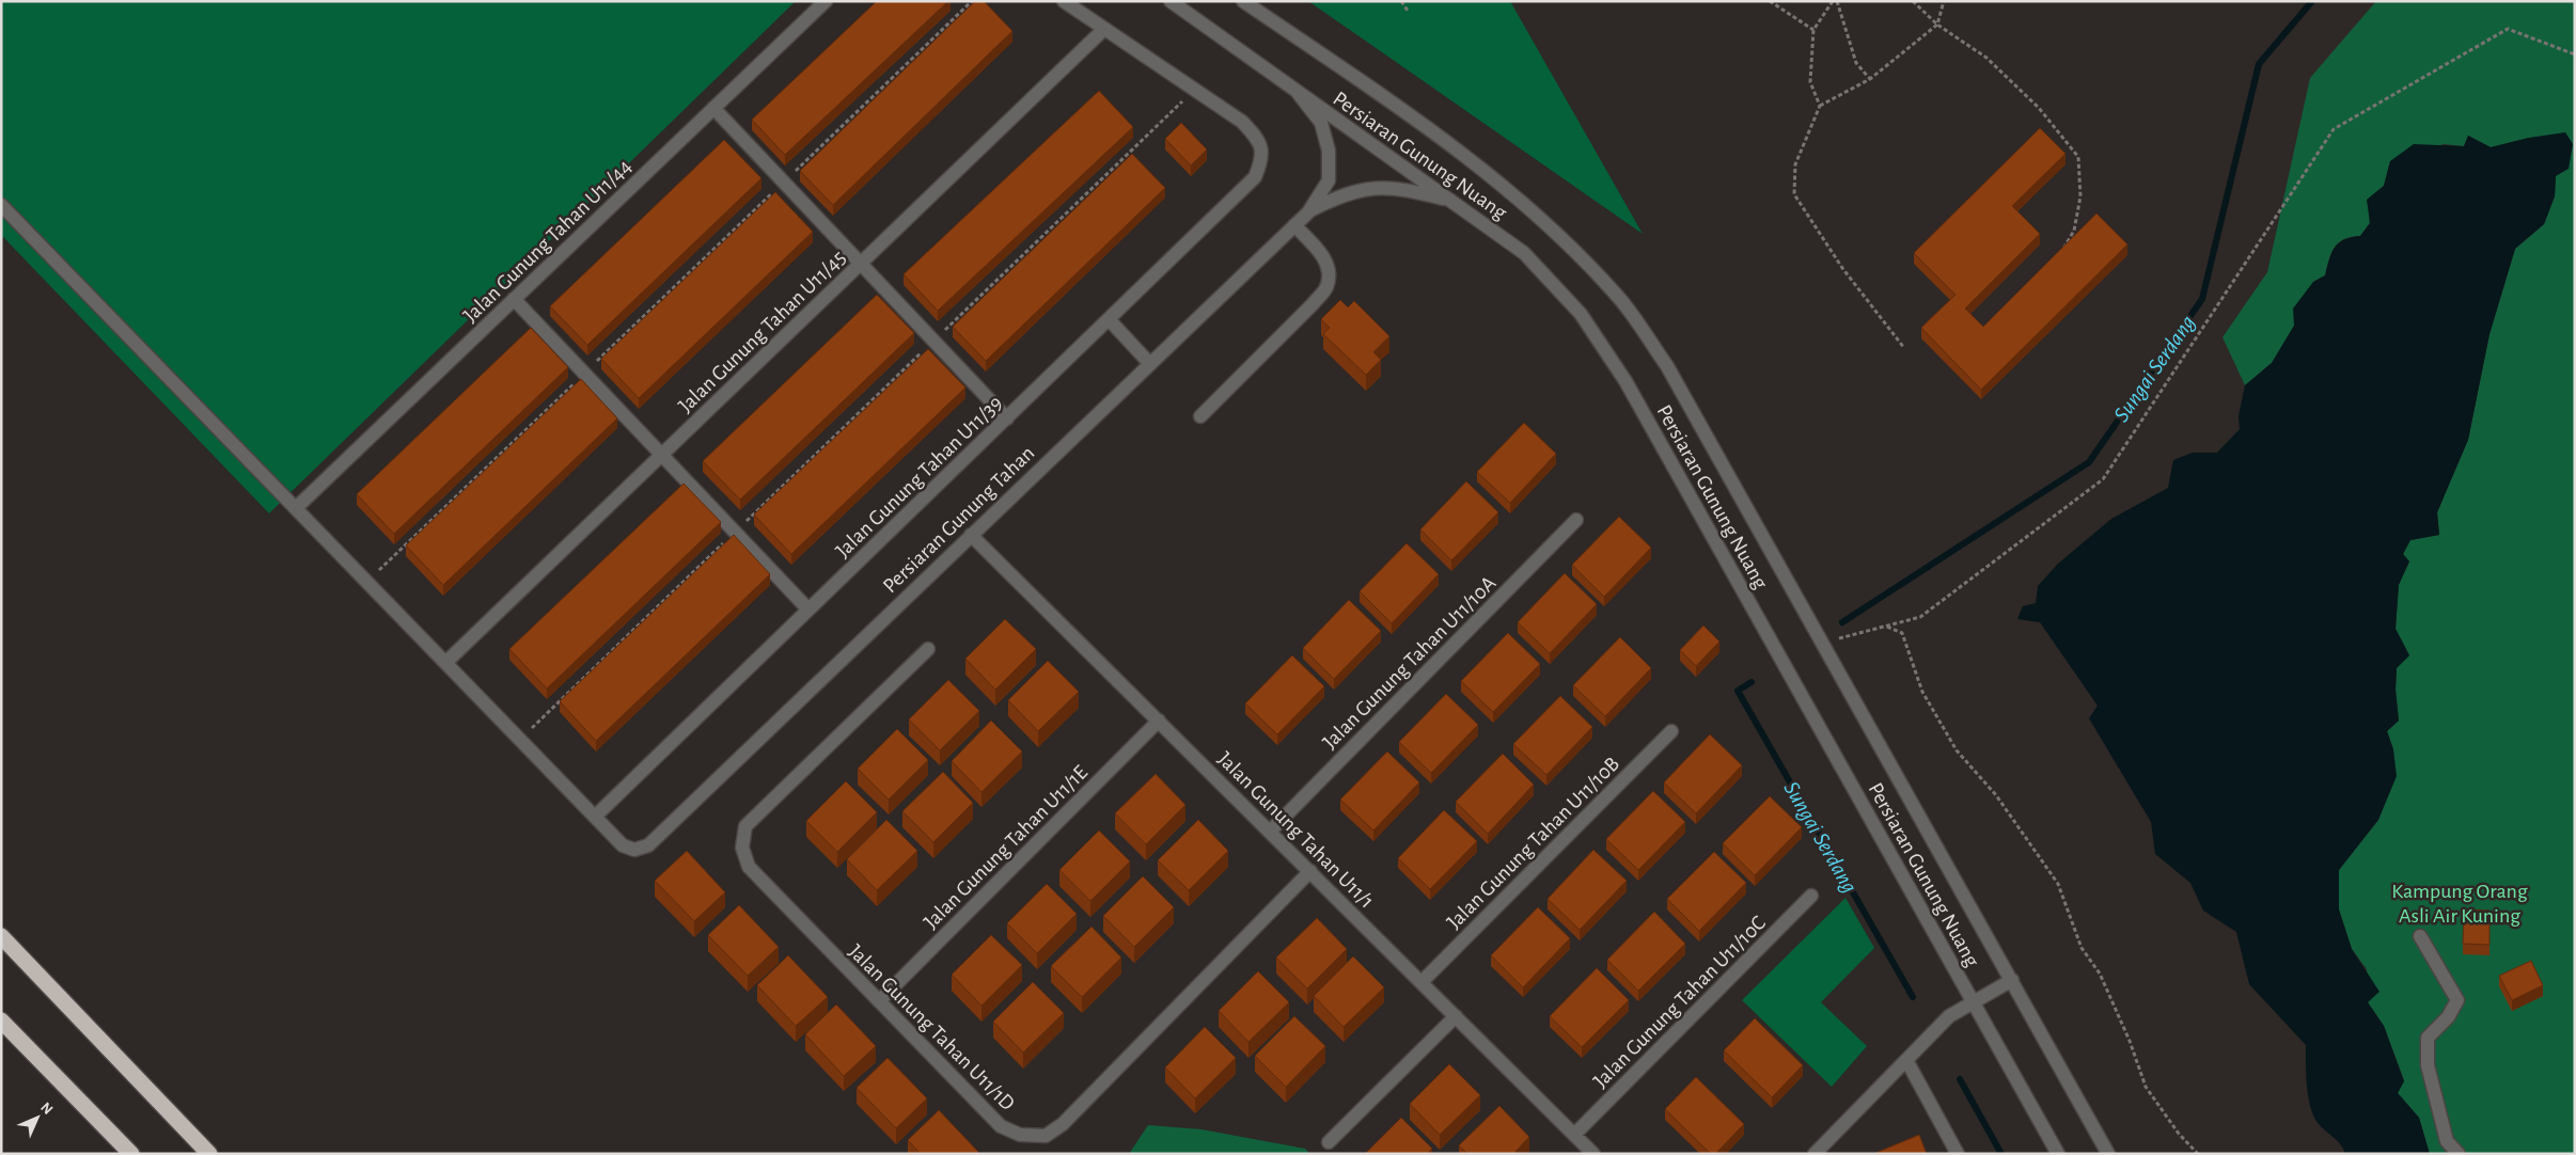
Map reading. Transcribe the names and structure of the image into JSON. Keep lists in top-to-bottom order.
{
  "streets": {
    "street": [
      "Persiaran Gunung Nuang",
      "Jalan Gunung Tahan U11/44",
      "Jalan Gunung Tahan U11/45",
      "Jalan Gunung Tahan U11/39",
      "Persiaran Gunung Tahan",
      "Jalan Gunung Tahan U11/10A",
      "Jalan Gunung Tahan U11/1",
      "Jalan Gunung Tahan U11/10B",
      "Jalan Gunung Tahan U11/1E",
      "Jalan Gunung Tahan U11/10C",
      "Jalan Gunung Tahan U11/1D"
    ]
  },
  "crossings": [
    ["Jalan Gunung Tahan U11/39", "Persiaran Gunung Tahan"],
    ["Persiaran Gunung Tahan", "Jalan Gunung Tahan U11/1"],
    ["Jalan Gunung Tahan U11/10A", "Jalan Gunung Tahan U11/1"],
    ["Jalan Gunung Tahan U11/1", "Jalan Gunung Tahan U11/10B"],
    ["Jalan Gunung Tahan U11/1", "Jalan Gunung Tahan U11/1E"],
    ["Jalan Gunung Tahan U11/1", "Jalan Gunung Tahan U11/10C"],
    ["Jalan Gunung Tahan U11/1", "Jalan Gunung Tahan U11/1D"],
    ["Jalan Gunung Tahan U11/1E", "Jalan Gunung Tahan U11/1D"]
  ],
  "water": ["Sungai Serdang"],
  "parks": ["Kampung Orang Asli Air Kuning"],
  "north": "top right"
}
